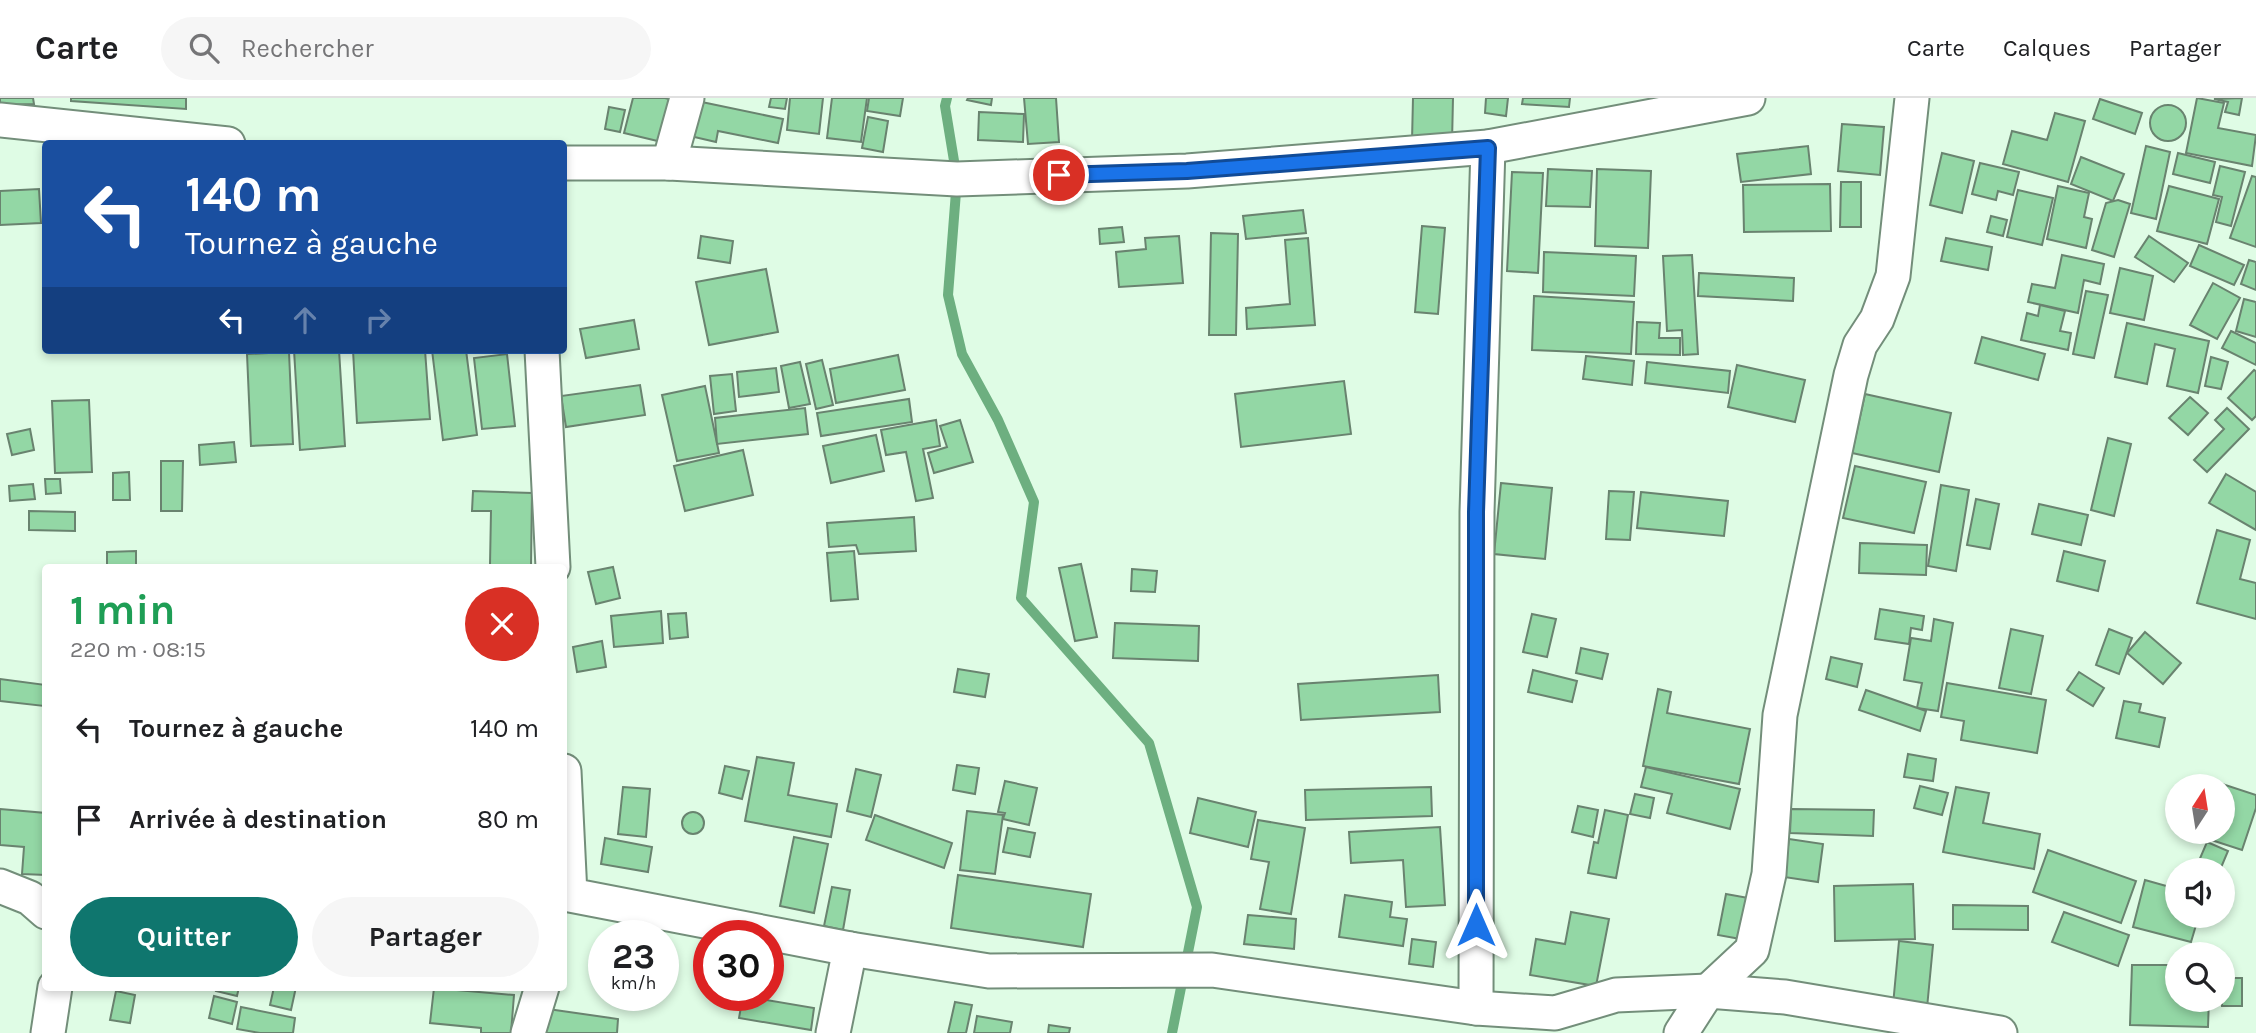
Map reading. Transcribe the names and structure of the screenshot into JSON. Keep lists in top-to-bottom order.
{
  "north": "top",
  "page": {
    "header": "Carte",
    "search": "Rechercher",
    "nav": ["Carte", "Calques", "Partager"],
    "turn": ["140 m", "Tournez à gauche"],
    "heading": ["1 min", "220 m · 08:15"],
    "list": [
      {
        "name": "Tournez à gauche",
        "value": "140 m"
      },
      {
        "name": "Arrivée à destination",
        "value": "80 m"
      }
    ],
    "buttons": ["Quitter", "Partager"],
    "speed": "23 km/h",
    "limit": "30"
  }
}
